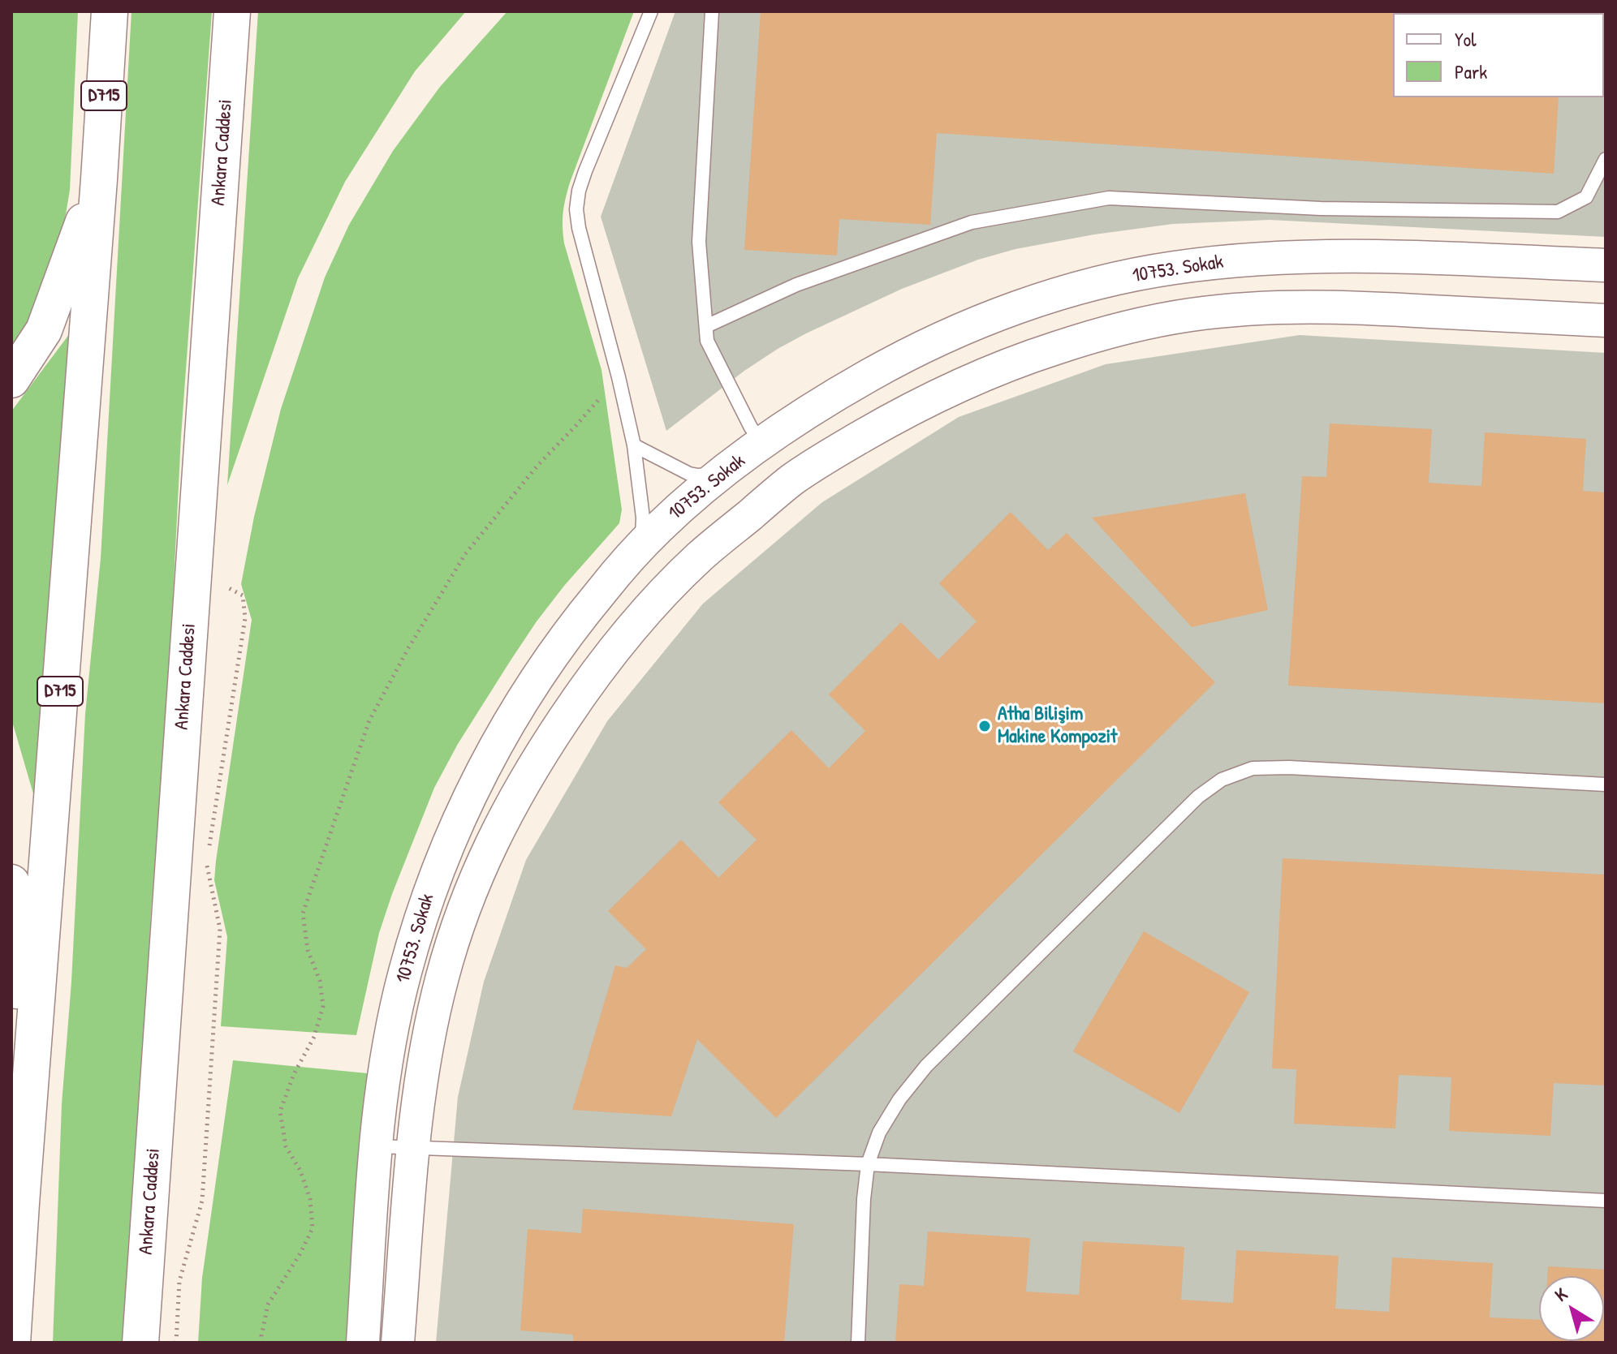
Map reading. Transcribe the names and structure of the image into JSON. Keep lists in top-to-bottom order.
{
  "streets": {
    "highway": ["D715", "Ankara Caddesi"],
    "street": ["10753. Sokak"]
  },
  "places": ["Atha Bilişim Makine Kompozit"],
  "legend": ["Yol", "Park"],
  "north": "top left"
}
